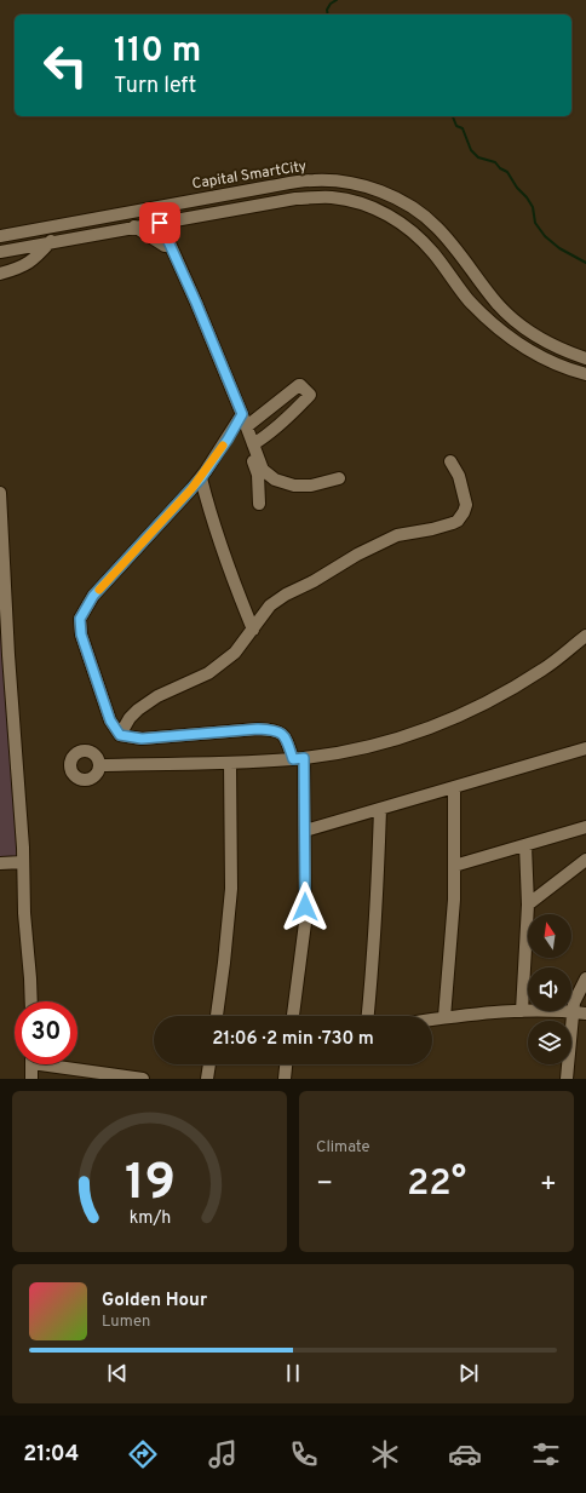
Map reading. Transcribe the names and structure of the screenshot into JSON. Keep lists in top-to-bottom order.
{
  "streets": {
    "street": ["Capital SmartCity"]
  },
  "north": "top",
  "page": {
    "turn": ["110 m", "Turn left"],
    "limit": "30",
    "trip": "21:06 · 2 min · 730 m",
    "tile": "Climate",
    "heat": ["−", "22°", "+"],
    "song": ["Golden Hour", "Lumen"],
    "tabs": "21:04",
    "gauge": ["19", "km/h"]
  }
}
